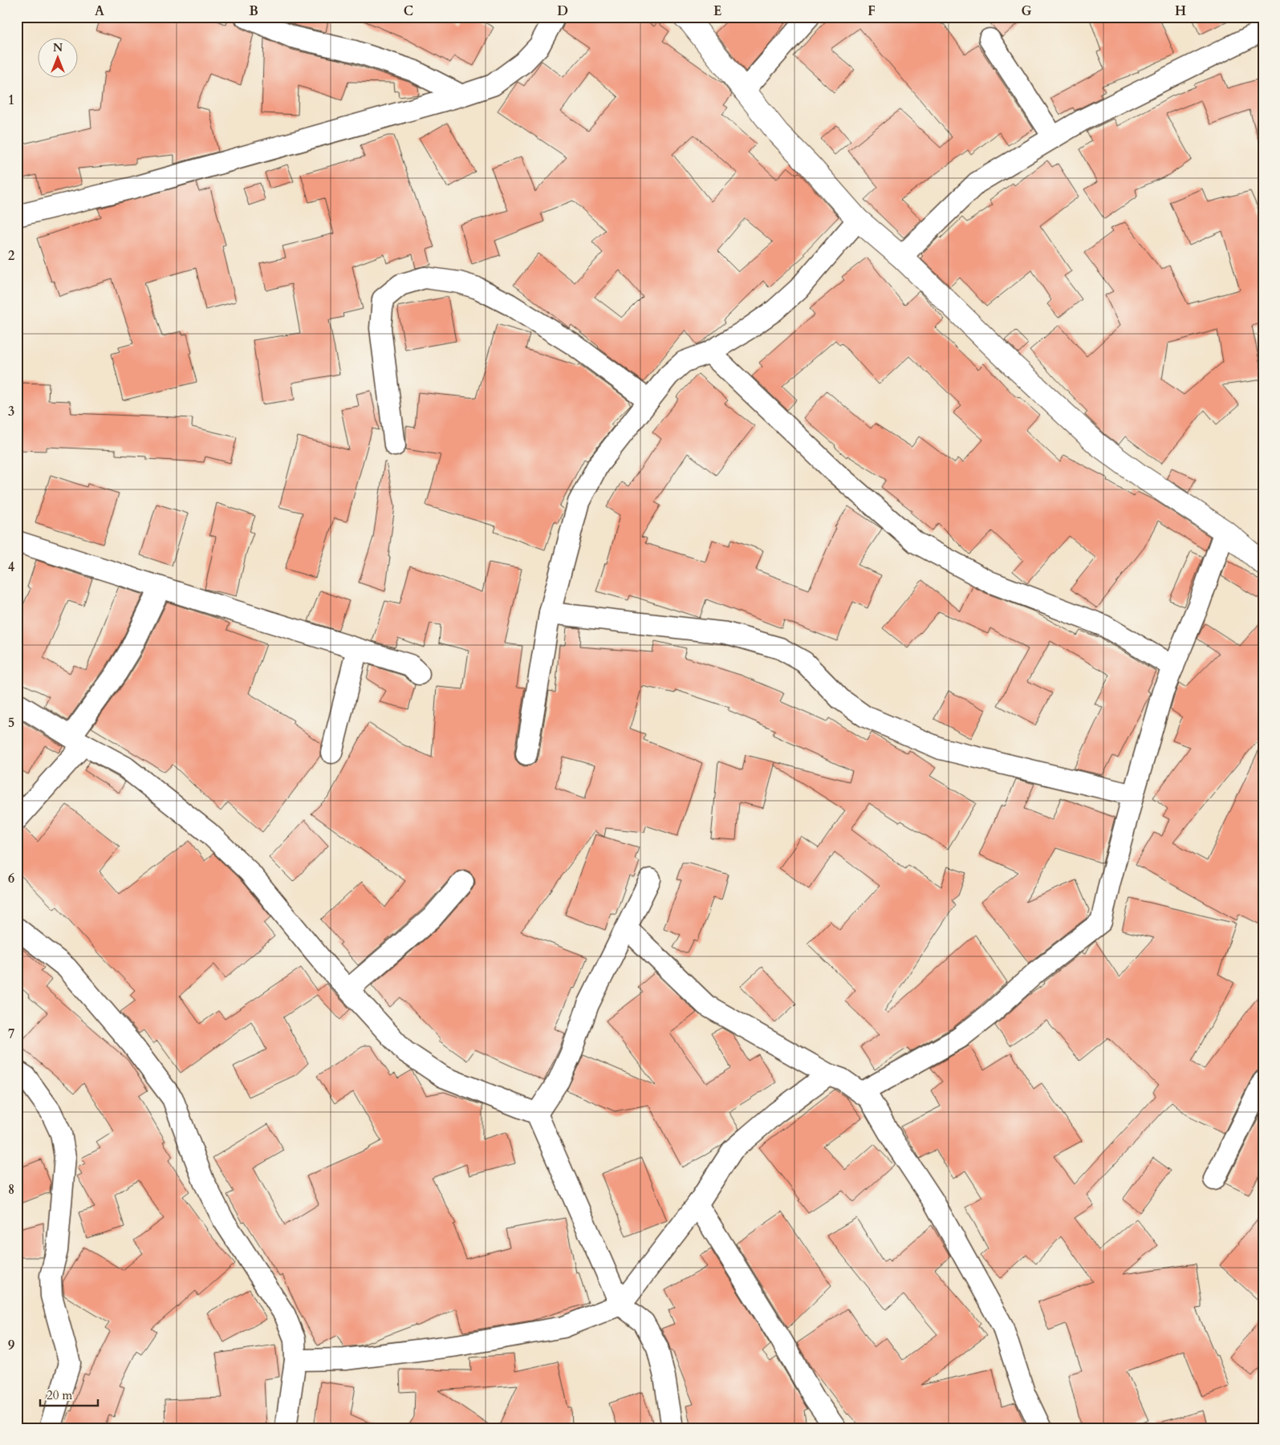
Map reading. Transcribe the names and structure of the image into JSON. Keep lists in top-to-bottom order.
{
  "scale_bar": "20 m",
  "north": "top",
  "grid": {
    "columns": [
      "A",
      "B",
      "C",
      "D",
      "E",
      "F",
      "G",
      "H"
    ],
    "rows": [
      "1",
      "2",
      "3",
      "4",
      "5",
      "6",
      "7",
      "8",
      "9"
    ]
  }
}
